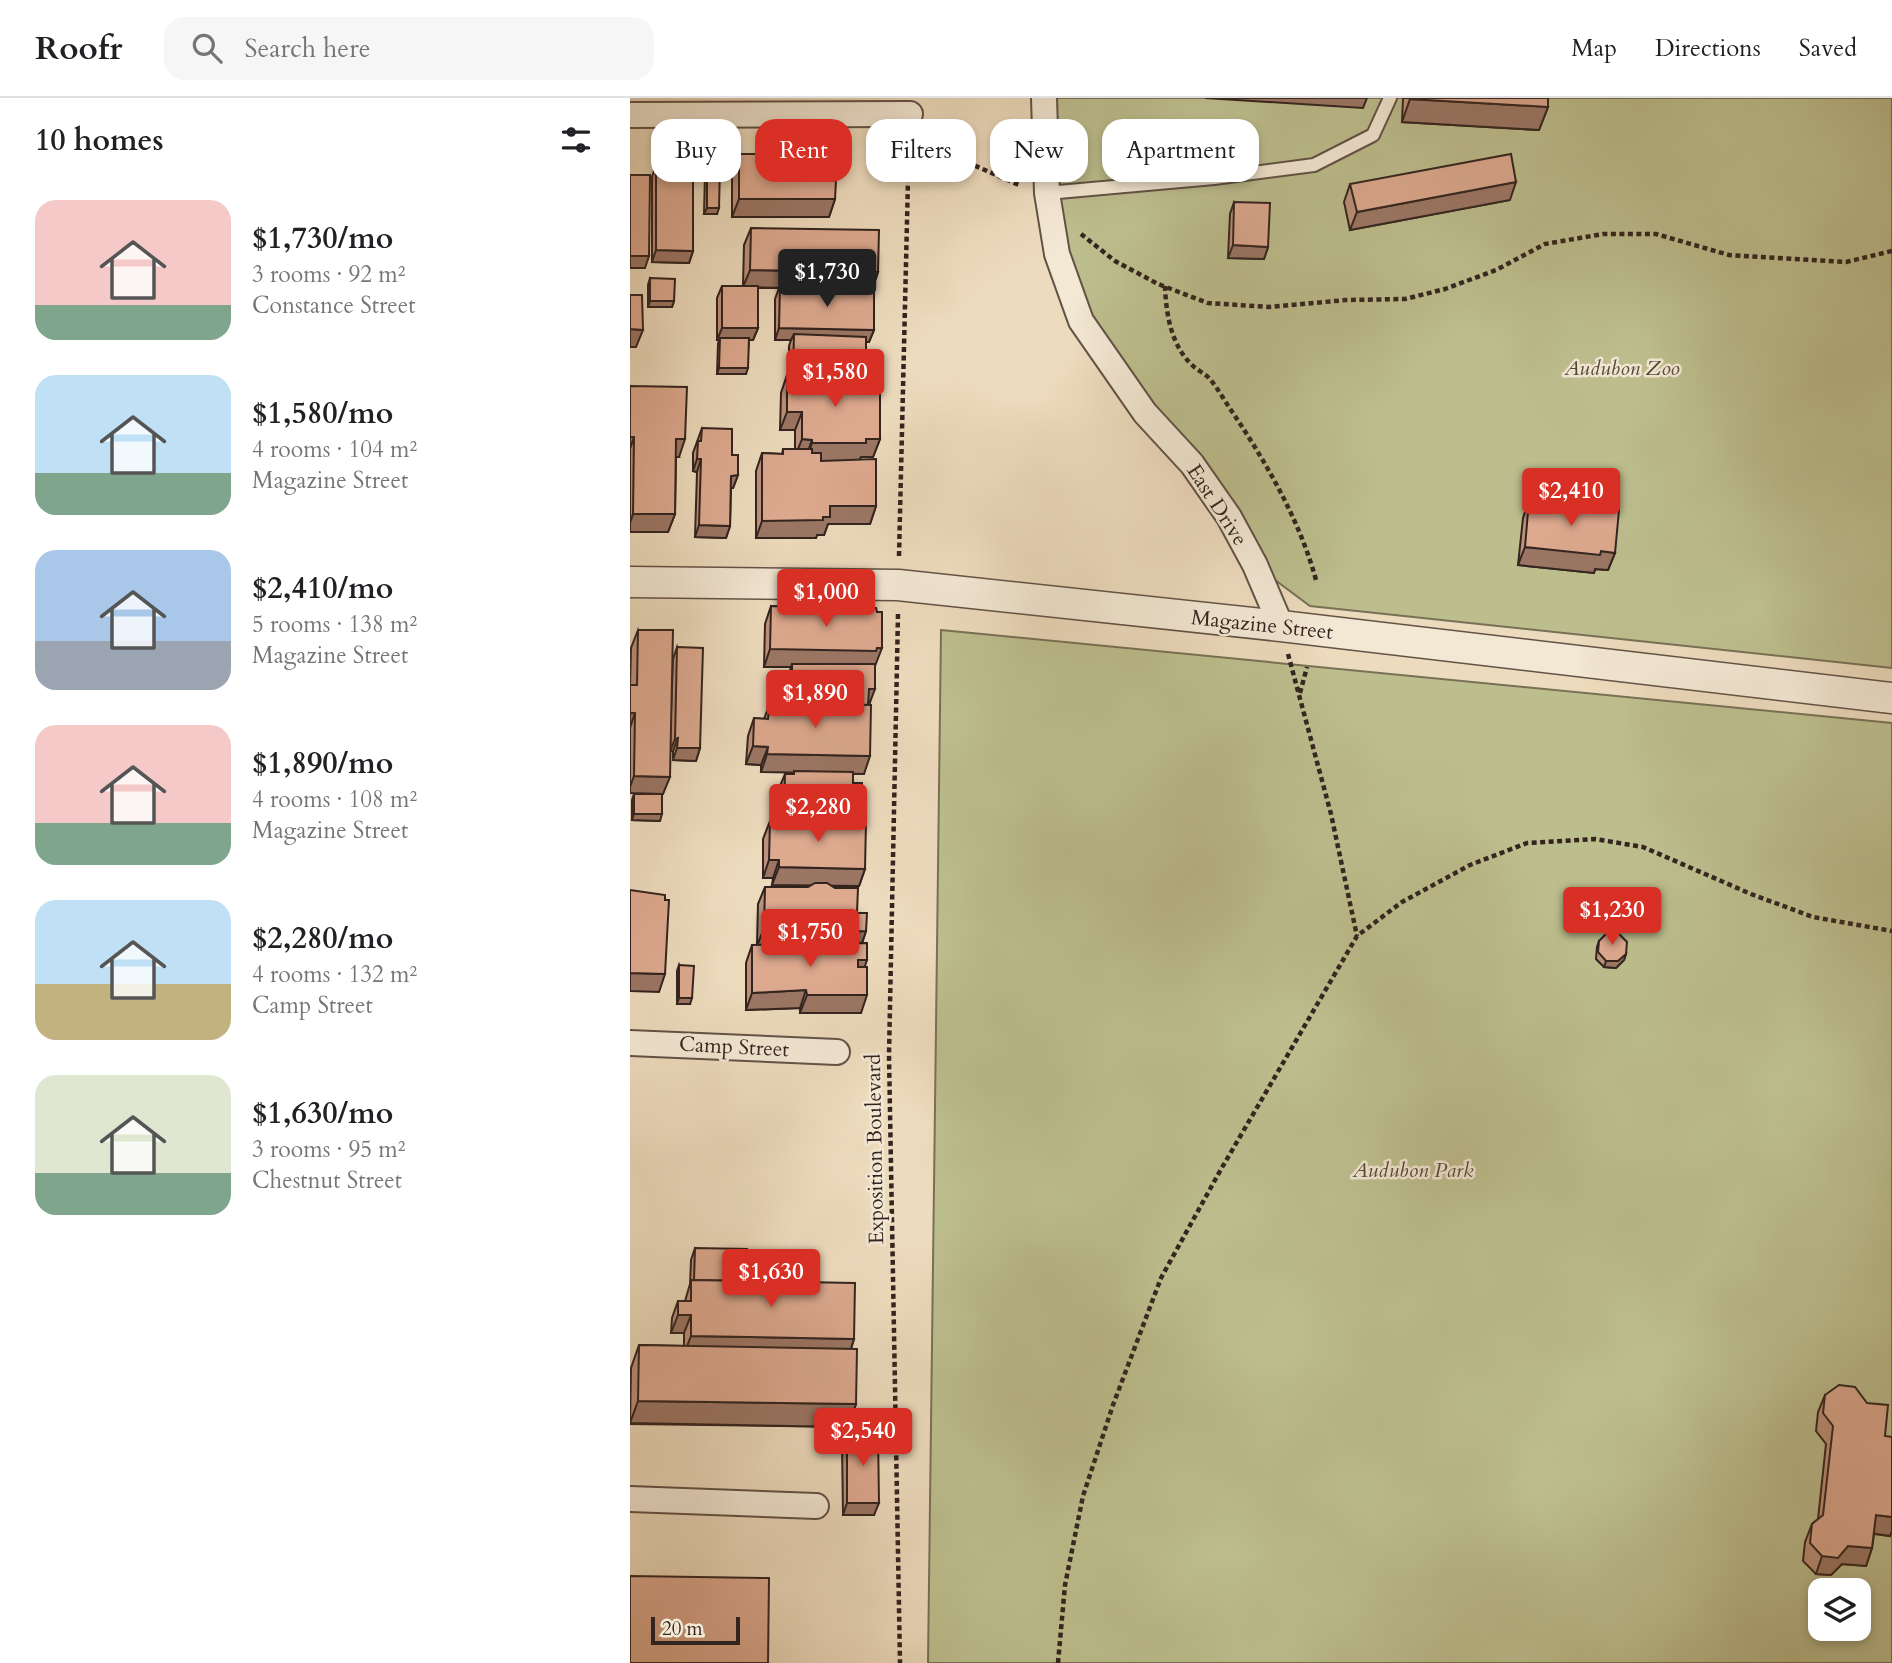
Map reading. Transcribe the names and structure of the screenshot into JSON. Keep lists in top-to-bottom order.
{
  "streets": {
    "street": ["East Drive", "Magazine Street", "Camp Street"],
    "path": ["Exposition Boulevard"]
  },
  "crossings": [
    ["East Drive", "Magazine Street"]
  ],
  "parks": ["Audubon Zoo", "Audubon Park"],
  "scale_bar": "20 m",
  "page": {
    "header": "Roofr",
    "search": "Search here",
    "nav": ["Map", "Directions", "Saved"],
    "heading": "10 homes",
    "chip": [
      "Buy",
      "Rent",
      "Filters",
      "New",
      "Apartment"
    ],
    "list": [
      {
        "name": "$1,730/mo",
        "note": "3 rooms · 92 m² · Constance Street"
      },
      {
        "name": "$1,580/mo",
        "note": "4 rooms · 104 m² · Magazine Street"
      },
      {
        "name": "$2,410/mo",
        "note": "5 rooms · 138 m² · Magazine Street"
      },
      {
        "name": "$1,890/mo",
        "note": "4 rooms · 108 m² · Magazine Street"
      },
      {
        "name": "$2,280/mo",
        "note": "4 rooms · 132 m² · Camp Street"
      },
      {
        "name": "$1,630/mo",
        "note": "3 rooms · 95 m² · Chestnut Street"
      }
    ],
    "price": [
      "$1,730",
      "$1,580",
      "$2,410",
      "$1,000",
      "$1,890",
      "$2,280",
      "$1,230",
      "$1,750",
      "$1,630",
      "$2,540"
    ],
    "scale": "20 m"
  }
}
